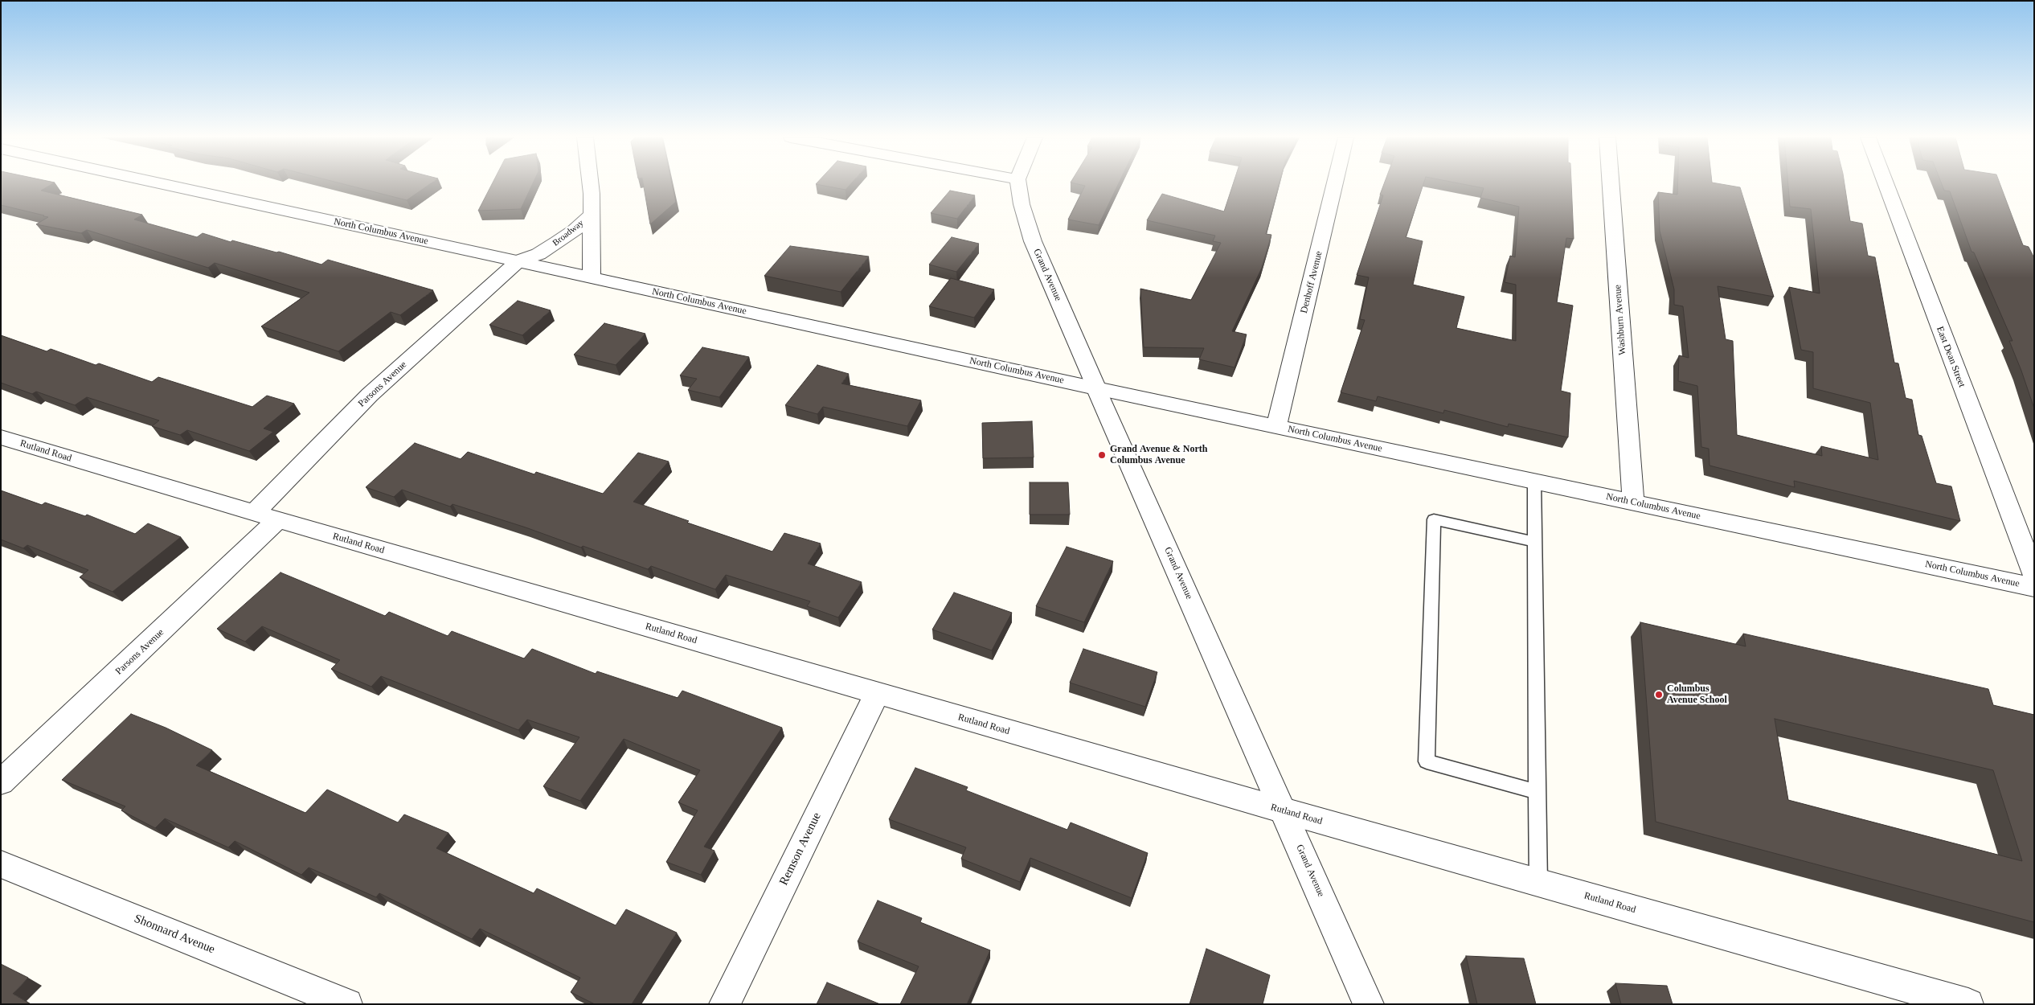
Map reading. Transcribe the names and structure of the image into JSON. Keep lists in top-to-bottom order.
{
  "streets": {
    "street": [
      "North Columbus Avenue",
      "Broadway",
      "Grand Avenue",
      "Denhoff Avenue",
      "Washburn Avenue",
      "East Dean Street",
      "Parsons Avenue",
      "Rutland Road",
      "Remson Avenue",
      "Shonnard Avenue"
    ]
  },
  "crossings": [
    ["North Columbus Avenue", "Broadway"],
    ["North Columbus Avenue", "Grand Avenue"],
    ["North Columbus Avenue", "Denhoff Avenue"],
    ["North Columbus Avenue", "Washburn Avenue"],
    ["North Columbus Avenue", "Parsons Avenue"],
    ["Broadway", "Parsons Avenue"],
    ["Grand Avenue", "Rutland Road"],
    ["Parsons Avenue", "Rutland Road"],
    ["Rutland Road", "Remson Avenue"]
  ],
  "places": ["Grand Avenue & North Columbus Avenue", "Columbus Avenue School"]
}
